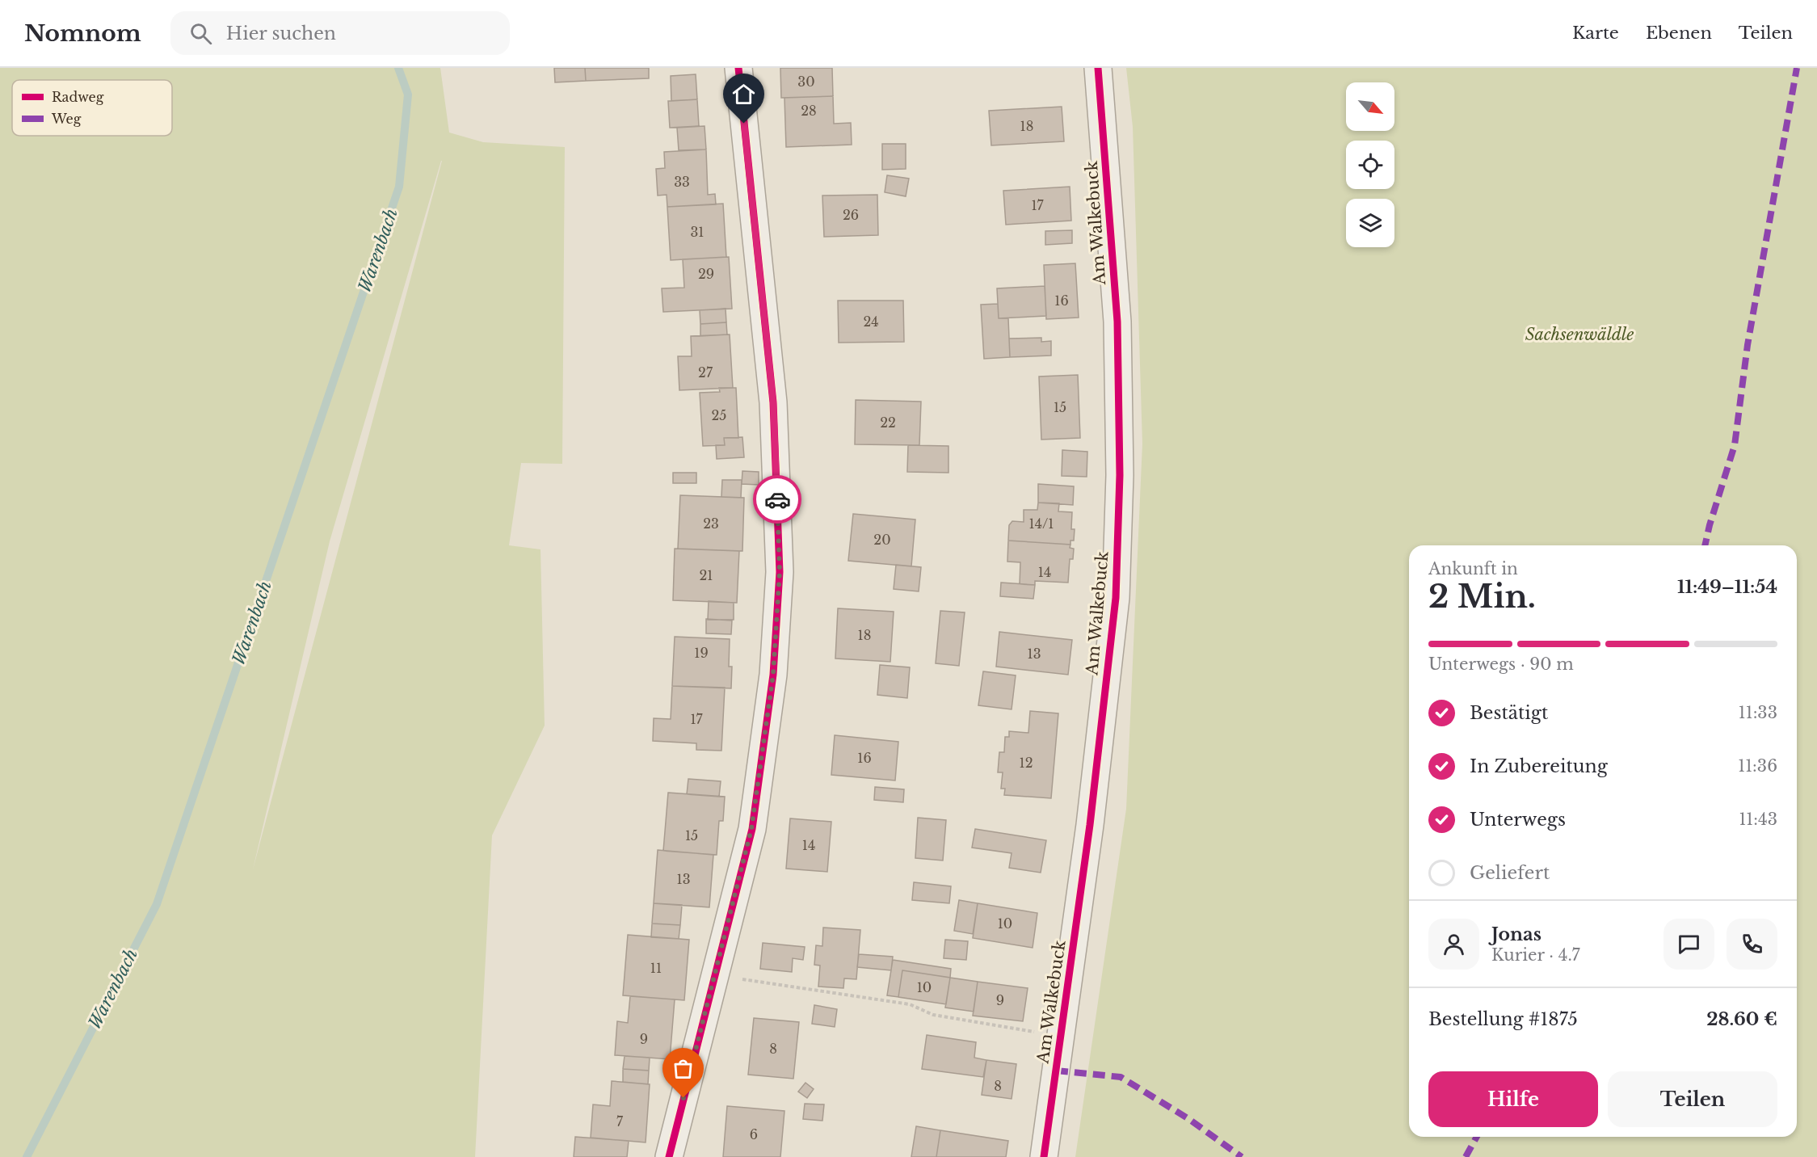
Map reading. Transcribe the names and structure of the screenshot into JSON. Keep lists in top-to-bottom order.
{
  "streets": {
    "street": ["Am Walkebuck"]
  },
  "water": ["Warenbach"],
  "parks": ["Sachsenwäldle"],
  "house_numbers": [
    "30",
    "28",
    "18",
    "33",
    "17",
    "26",
    "31",
    "29",
    "16",
    "24",
    "27",
    "15",
    "25",
    "22",
    "23",
    "14/1",
    "20",
    "14",
    "21",
    "18",
    "19",
    "13",
    "17",
    "16",
    "12",
    "15",
    "14",
    "13",
    "10",
    "11",
    "10",
    "9",
    "9",
    "8",
    "8",
    "7",
    "6"
  ],
  "legend": ["Radweg", "Weg"],
  "north": "bottom right",
  "page": {
    "header": "Nomnom",
    "search": "Hier suchen",
    "nav": ["Karte", "Ebenen", "Teilen"],
    "heading": ["2 Min.", "Ankunft in", "11:49–11:54"],
    "panel": [
      "Jonas",
      "Kurier · 4.7",
      "Bestellung #1875",
      "28.60 €"
    ],
    "bar": "Unterwegs · 90 m",
    "list": [
      ["Bestätigt", "11:33"],
      ["In Zubereitung", "11:36"],
      ["Unterwegs", "11:43"],
      "Geliefert"
    ],
    "buttons": ["Hilfe", "Teilen"]
  }
}
